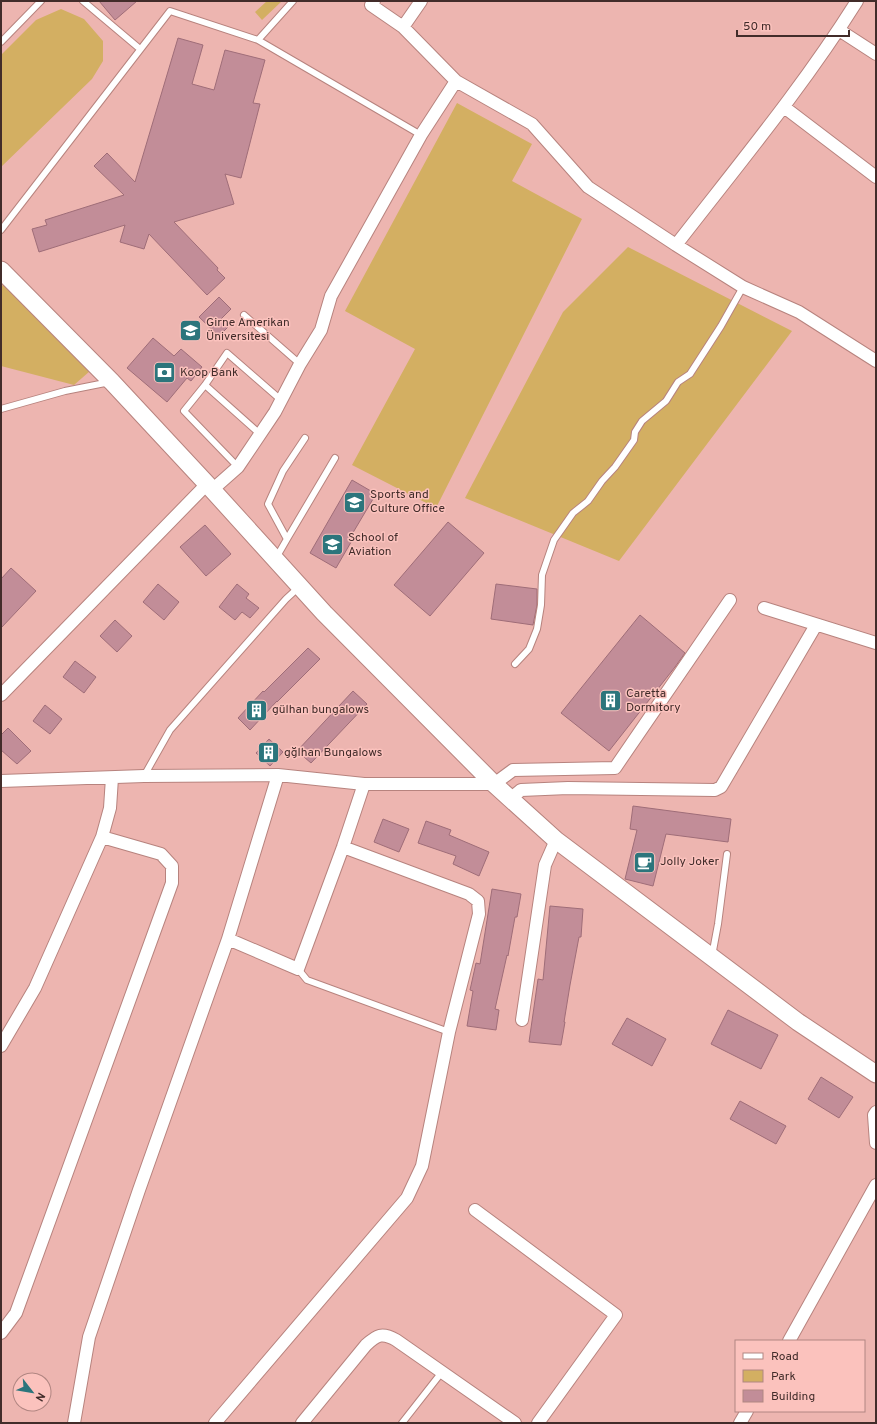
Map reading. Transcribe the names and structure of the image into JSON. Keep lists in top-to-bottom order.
{
  "places": {
    "school or university": ["Girne Amerikan Üniversitesi", "Sports and Culture Office", "School of Aviation"],
    "bank": ["Koop Bank"],
    "building": ["Caretta Dormitory", "gülhan bungalows", "gğlhan Bungalows"],
    "cafe": ["Jolly Joker"]
  },
  "legend": ["Road", "Park", "Building"],
  "scale_bar": "50 m",
  "north": "bottom right"
}
